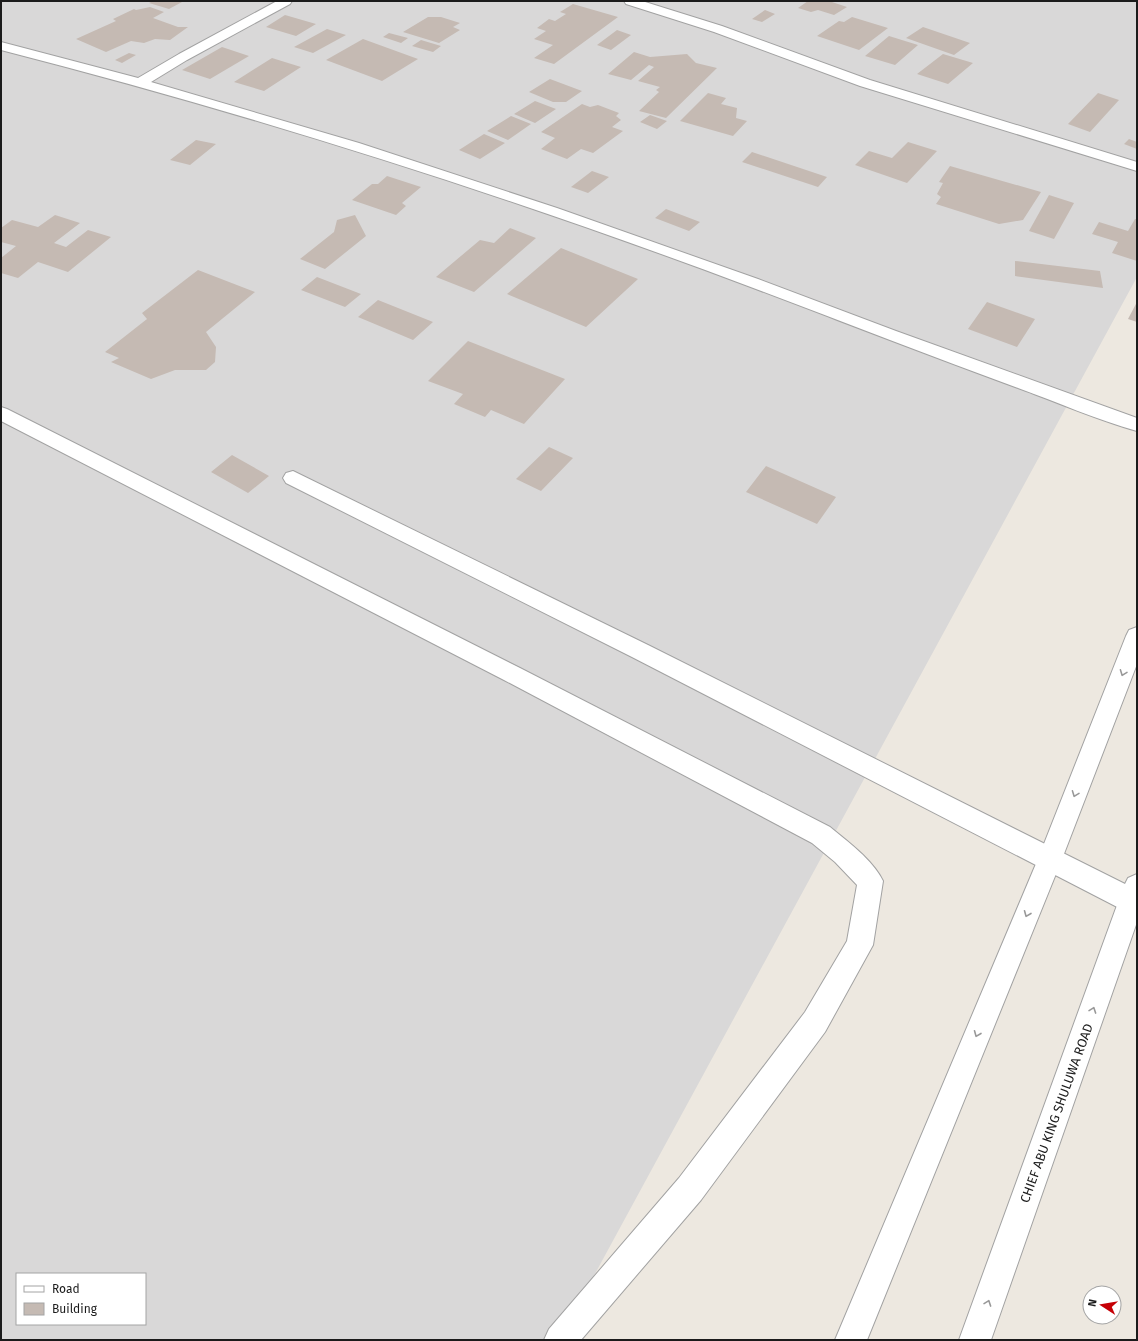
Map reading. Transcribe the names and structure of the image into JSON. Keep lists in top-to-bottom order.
{
  "streets": {
    "street": ["CHIEF ABU KING SHULUWA ROAD"]
  },
  "legend": ["Road", "Building"],
  "north": "left"
}
